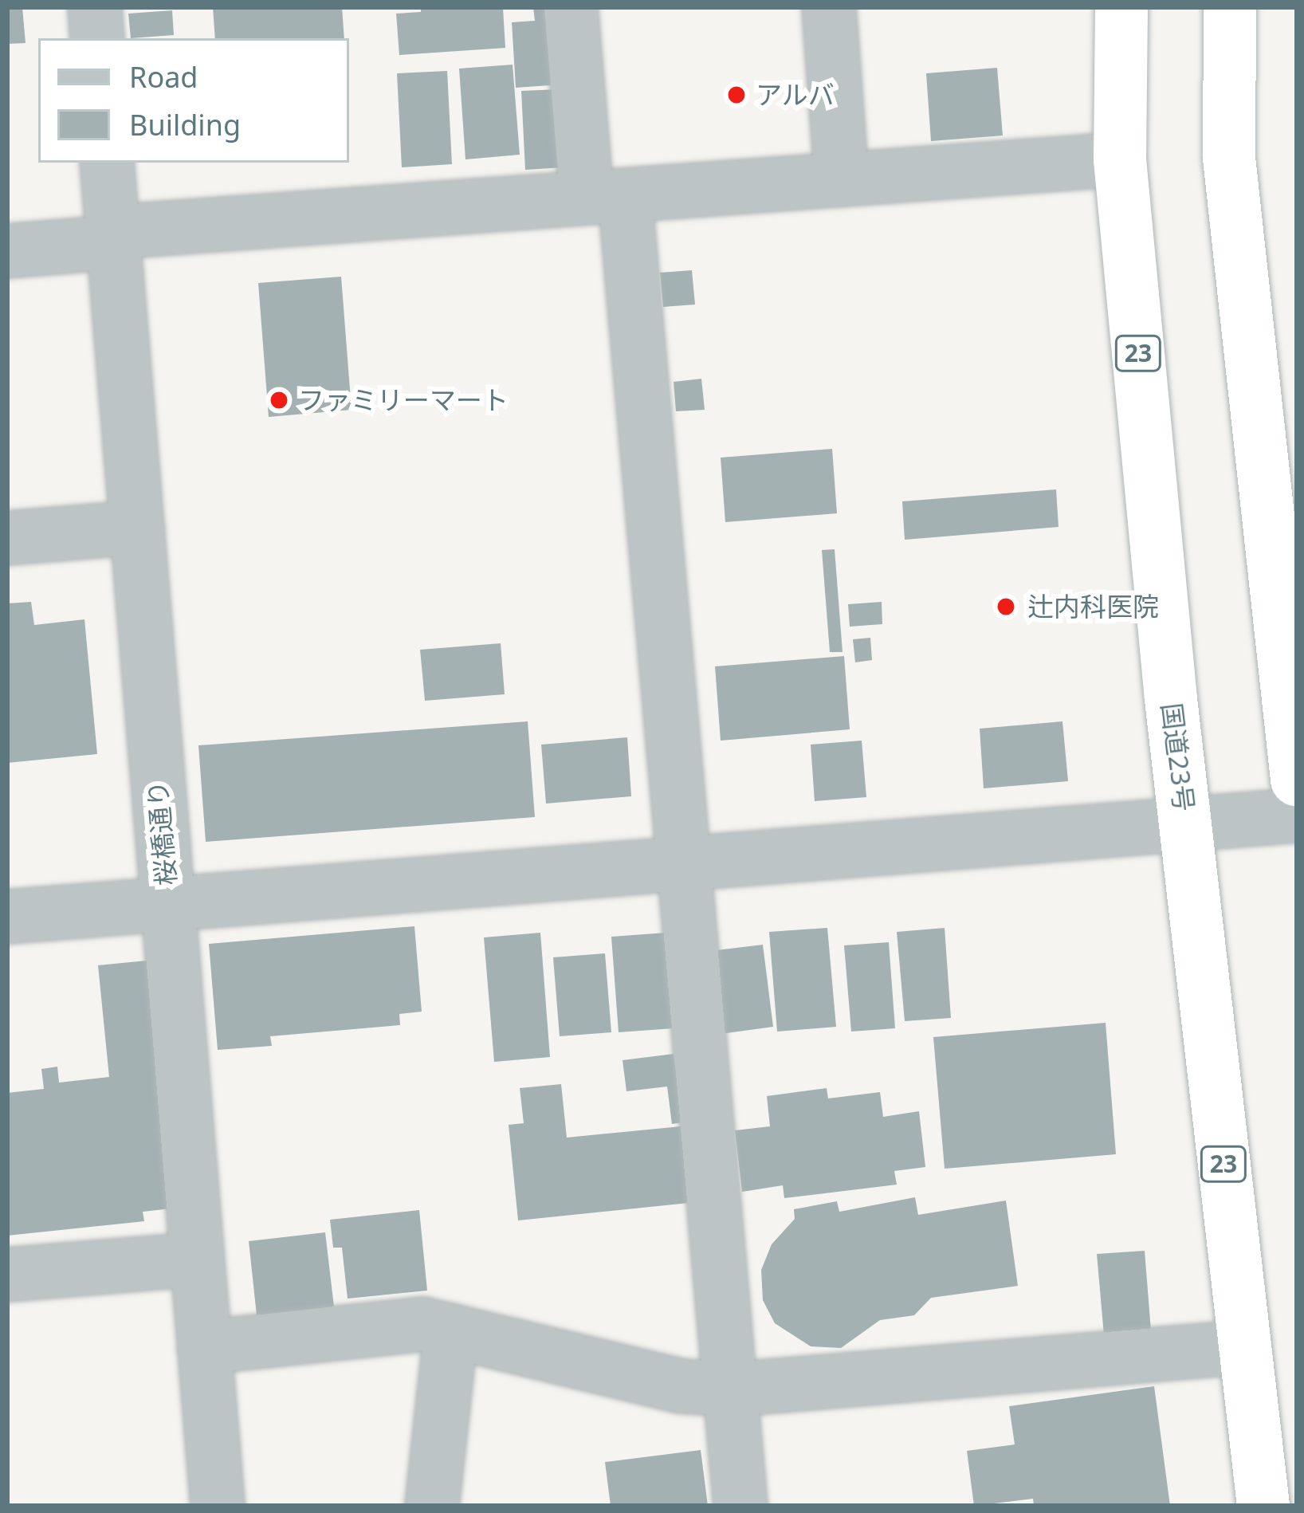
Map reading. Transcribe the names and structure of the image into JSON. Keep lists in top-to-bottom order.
{
  "streets": {
    "highway": ["23", "国道23号"],
    "street": ["桜橋通り"]
  },
  "places": ["アルバ", "ファミリーマート", "辻内科医院"],
  "legend": ["Road", "Building"]
}
